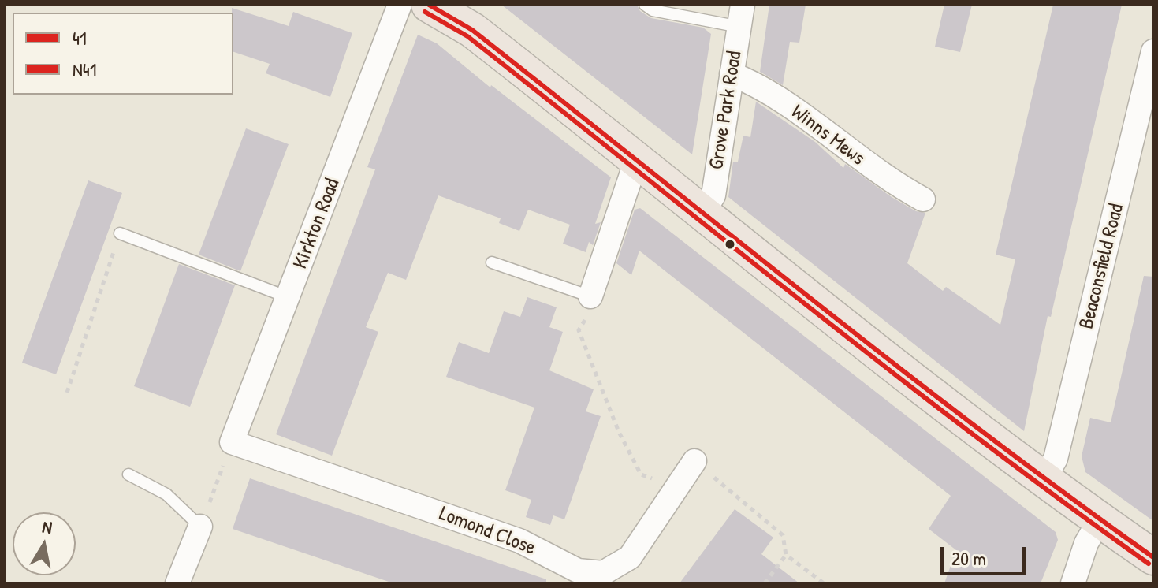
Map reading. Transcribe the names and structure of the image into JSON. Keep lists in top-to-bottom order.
{
  "streets": {
    "street": [
      "Grove Park Road",
      "Winns Mews",
      "Kirkton Road",
      "Beaconsfield Road",
      "Lomond Close"
    ]
  },
  "crossings": [
    ["Grove Park Road", "Winns Mews"],
    ["Kirkton Road", "Lomond Close"]
  ],
  "lines": ["transit line 41", "transit line N41"],
  "legend": ["41", "N41"],
  "scale_bar": "20 m",
  "north": "top"
}
